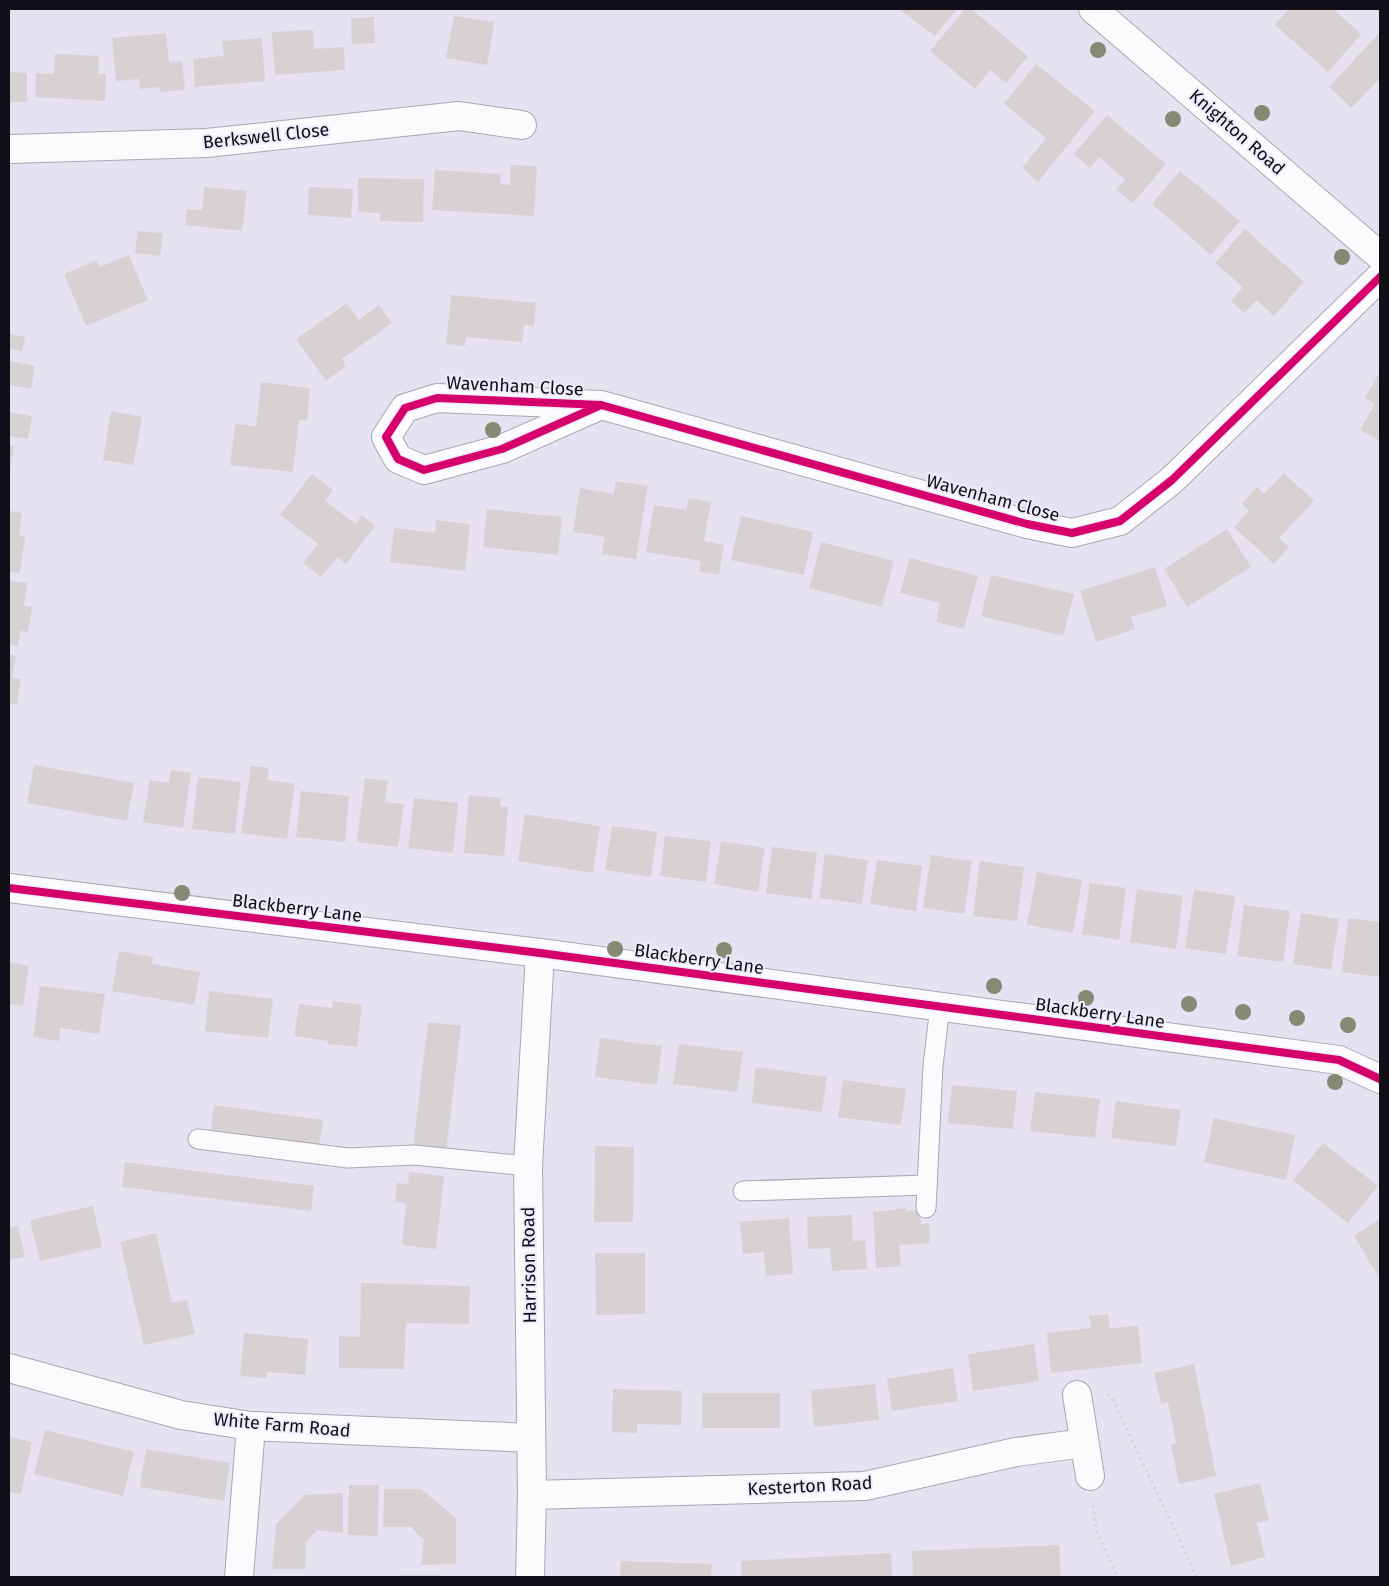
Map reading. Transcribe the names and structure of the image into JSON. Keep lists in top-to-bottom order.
{
  "streets": {
    "street": [
      "Knighton Road",
      "Berkswell Close",
      "Wavenham Close",
      "Blackberry Lane",
      "Harrison Road",
      "White Farm Road",
      "Kesterton Road"
    ]
  },
  "crossings": [
    ["Blackberry Lane", "Harrison Road"],
    ["Harrison Road", "White Farm Road"],
    ["Harrison Road", "Kesterton Road"]
  ]
}
